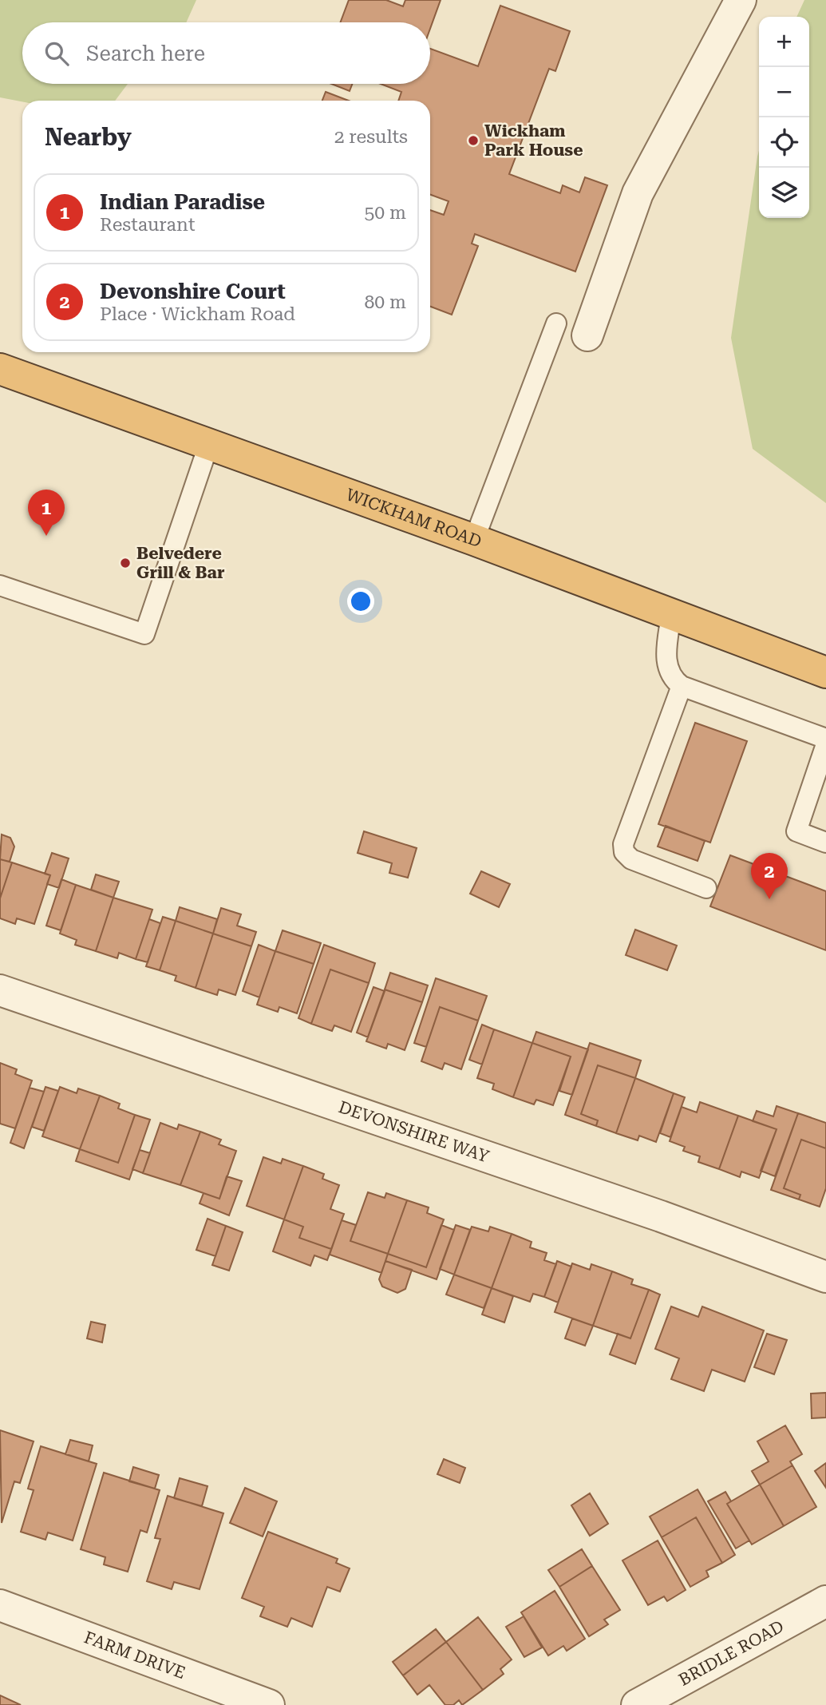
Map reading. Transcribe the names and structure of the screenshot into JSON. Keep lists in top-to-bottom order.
{
  "streets": {
    "highway": ["WICKHAM ROAD"],
    "street": ["DEVONSHIRE WAY", "BRIDLE ROAD", "FARM DRIVE"]
  },
  "places": ["Wickham Park House", "Belvedere Grill & Bar"],
  "page": {
    "map_buttons": ["+", "−"],
    "search": "Search here",
    "heading": ["Nearby", "2 results"],
    "list": [
      {
        "mark": "1",
        "name": "Indian Paradise",
        "note": "Restaurant",
        "value": "50 m"
      },
      {
        "mark": "2",
        "name": "Devonshire Court",
        "note": "Place · Wickham Road",
        "value": "80 m"
      }
    ],
    "pins": ["1", "2"]
  }
}
